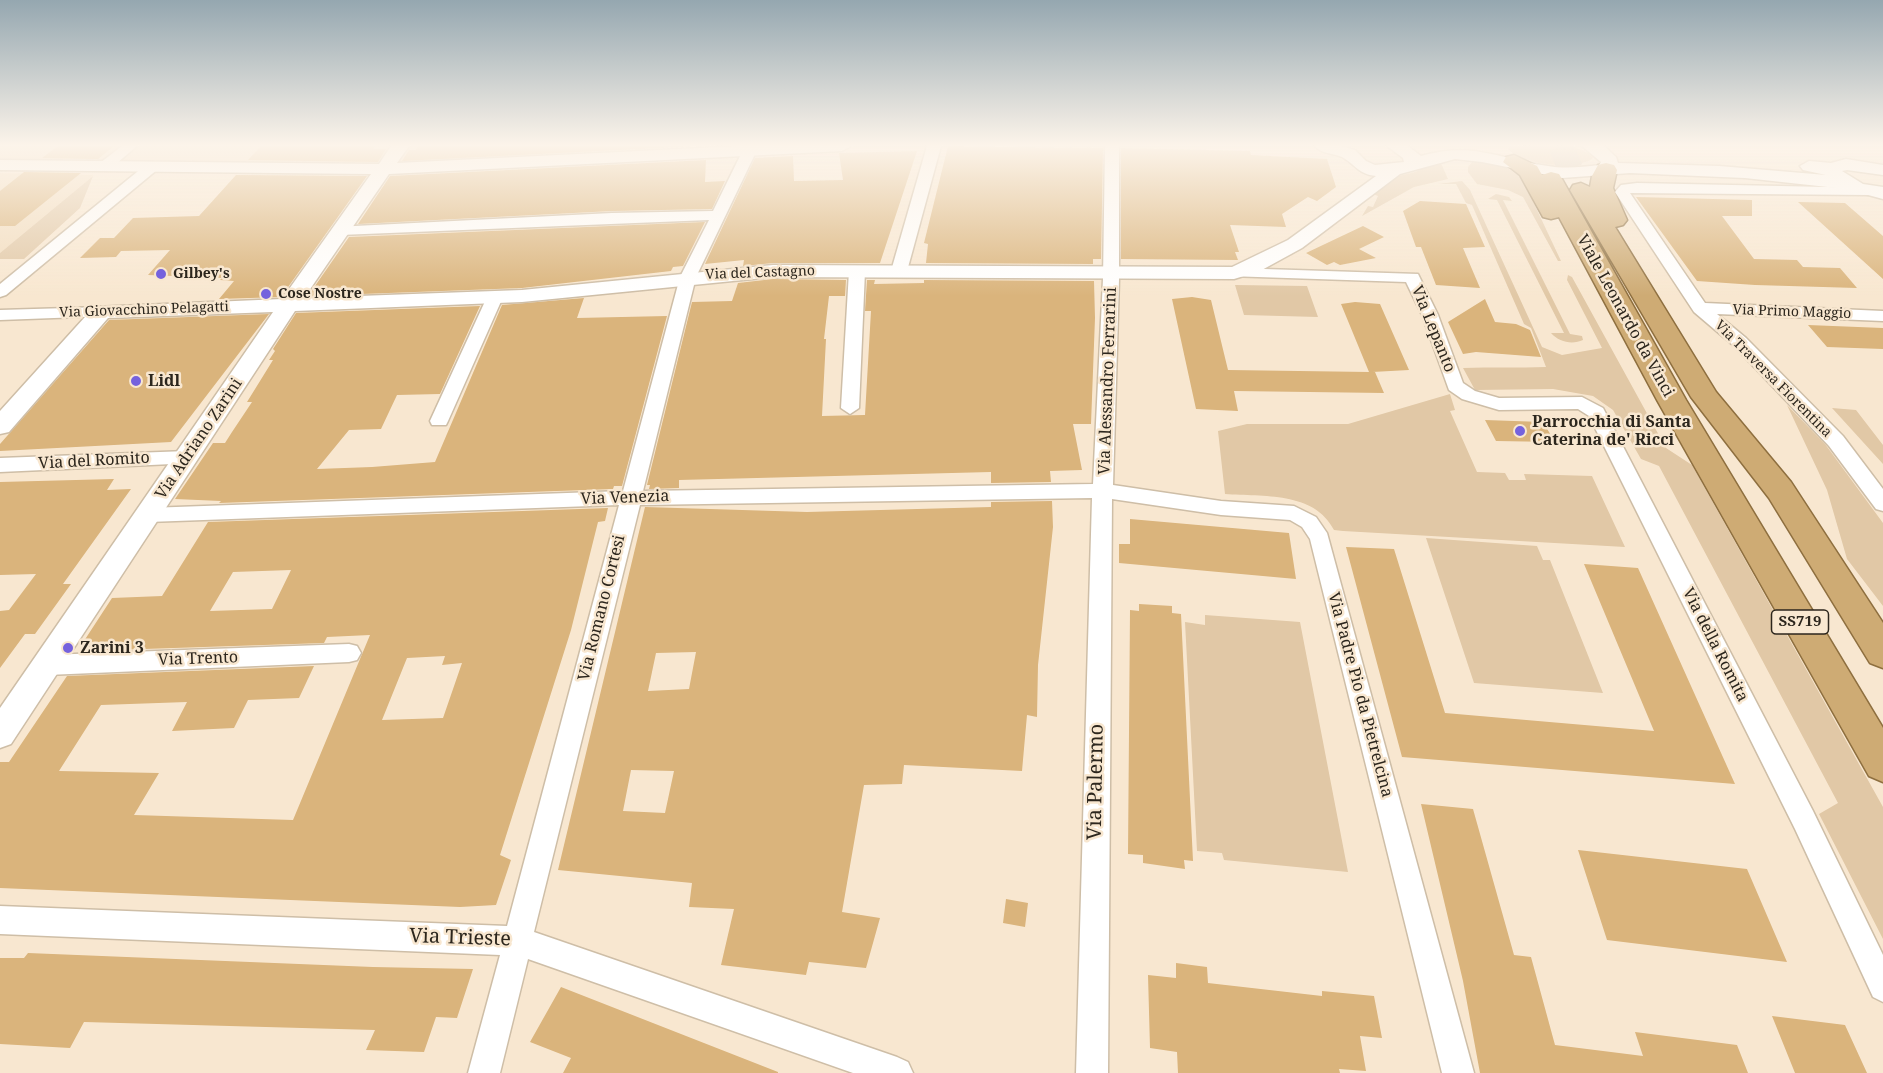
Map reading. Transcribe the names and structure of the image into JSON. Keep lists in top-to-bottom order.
{
  "streets": {
    "highway": ["Viale Leonardo da Vinci", "SS719"],
    "street": [
      "Via del Castagno",
      "Via Giovacchino Pelagatti",
      "Via Primo Maggio",
      "Via Lepanto",
      "Via Traversa Fiorentina",
      "Via Alessandro Ferrarini",
      "Via Adriano Zarini",
      "Via del Romito",
      "Via Venezia",
      "Via Romano Cortesi",
      "Via della Romita",
      "Via Trento",
      "Via Padre Pio da Pietrelcina",
      "Via Palermo",
      "Via Trieste"
    ]
  },
  "crossings": [
    ["Via del Castagno", "Via Giovacchino Pelagatti"],
    ["Via del Castagno", "Via Lepanto"],
    ["Via del Castagno", "Via Alessandro Ferrarini"],
    ["Via del Castagno", "Via Adriano Zarini"],
    ["Via del Castagno", "Via Romano Cortesi"],
    ["Via Giovacchino Pelagatti", "Via Adriano Zarini"],
    ["Via Primo Maggio", "Via Traversa Fiorentina"],
    ["Via Lepanto", "Via della Romita"],
    ["Via Alessandro Ferrarini", "Via Venezia"],
    ["Via Alessandro Ferrarini", "Via Padre Pio da Pietrelcina"],
    ["Via Alessandro Ferrarini", "Via Palermo"],
    ["Via Adriano Zarini", "Via del Romito"],
    ["Via Adriano Zarini", "Via Venezia"],
    ["Via Adriano Zarini", "Via Trento"],
    ["Via Venezia", "Via Romano Cortesi"],
    ["Via Venezia", "Via Padre Pio da Pietrelcina"],
    ["Via Venezia", "Via Palermo"],
    ["Via Romano Cortesi", "Via Trieste"],
    ["Via Padre Pio da Pietrelcina", "Via Palermo"]
  ],
  "places": [
    "Gilbey's",
    "Cose Nostre",
    "Lidl",
    "Parrocchia di Santa Caterina de' Ricci",
    "Zarini 3"
  ]
}
